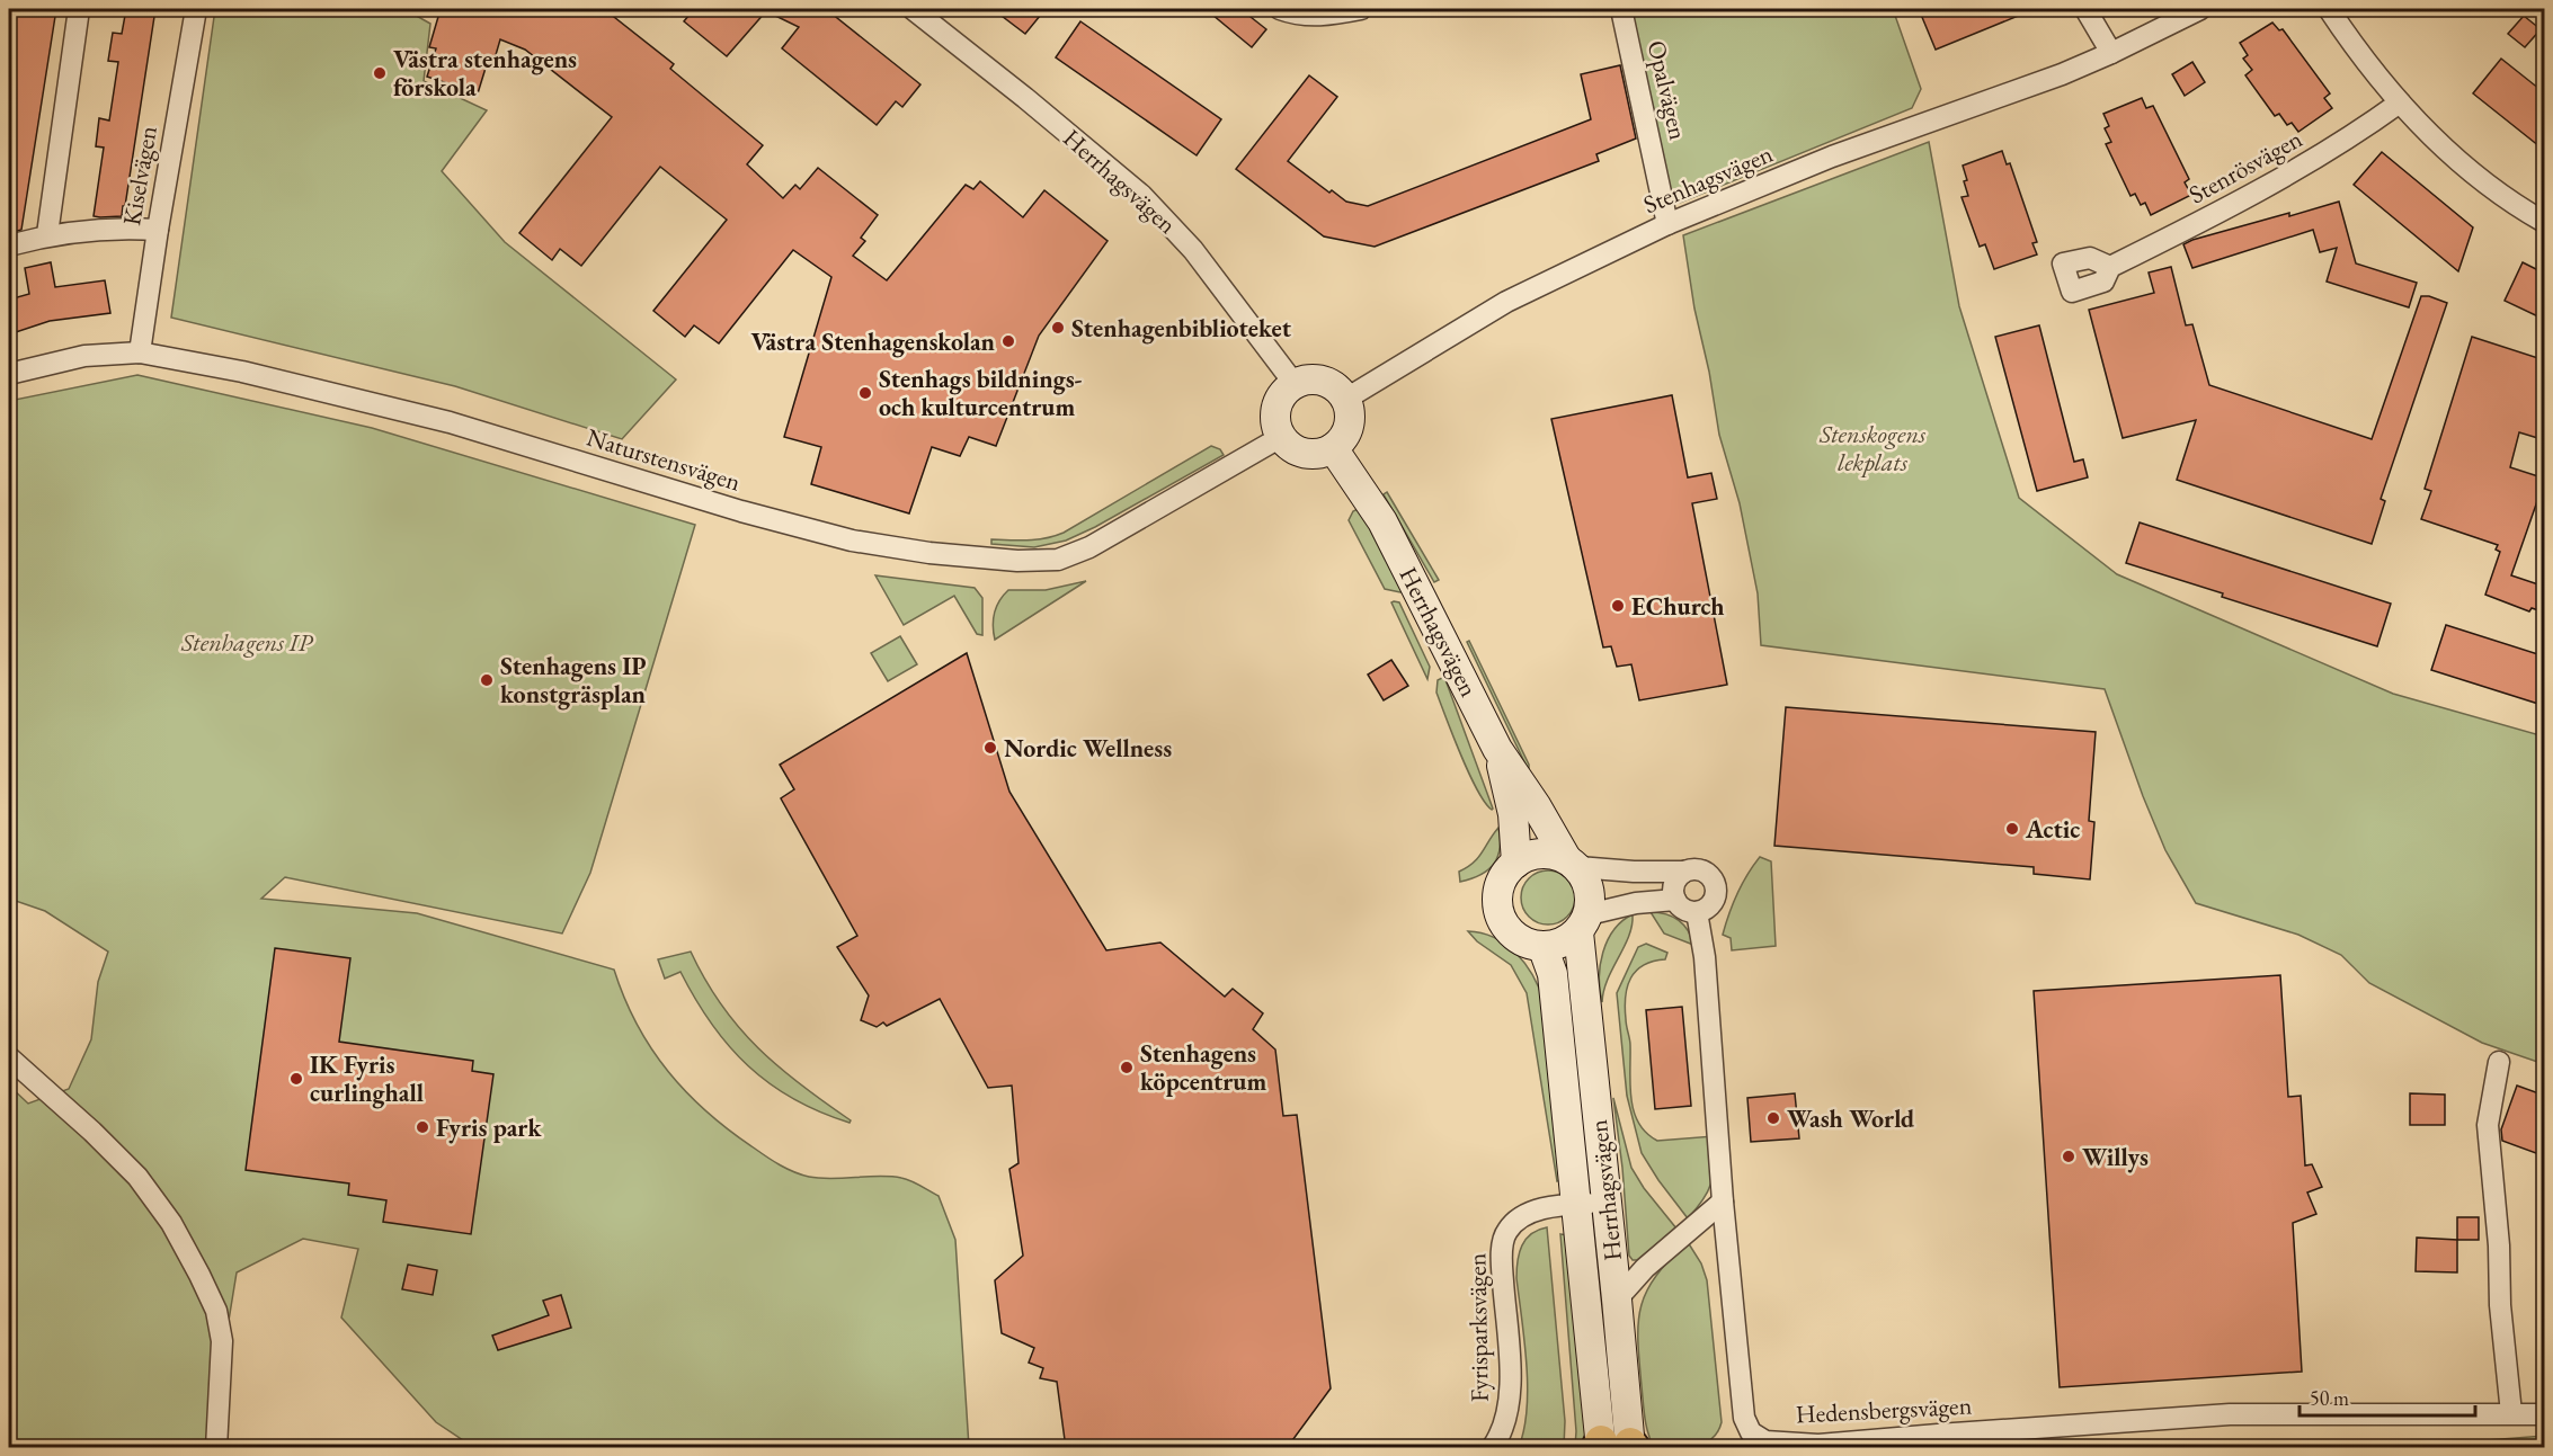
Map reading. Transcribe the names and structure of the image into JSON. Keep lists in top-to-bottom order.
{
  "streets": {
    "street": [
      "Opalvägen",
      "Stenrösvägen",
      "Kiselvägen",
      "Stenhagsvägen",
      "Herrhagsvägen",
      "Naturstensvägen",
      "Fyrisparksvägen",
      "Hedensbergsvägen"
    ]
  },
  "crossings": [
    ["Opalvägen", "Stenhagsvägen"],
    ["Kiselvägen", "Naturstensvägen"],
    ["Stenhagsvägen", "Herrhagsvägen"],
    ["Stenhagsvägen", "Naturstensvägen"],
    ["Herrhagsvägen", "Naturstensvägen"],
    ["Herrhagsvägen", "Fyrisparksvägen"]
  ],
  "parks": ["Stenskogens lekplats", "Stenhagens IP"],
  "places": [
    "Västra stenhagens förskola",
    "Stenhagenbiblioteket",
    "Västra Stenhagenskolan",
    "Stenhags bildnings- och kulturcentrum",
    "EChurch",
    "Stenhagens IP konstgräsplan",
    "Nordic Wellness",
    "Actic",
    "Stenhagens köpcentrum",
    "IK Fyris curlinghall",
    "Wash World",
    "Fyris park",
    "Willys"
  ],
  "scale_bar": "50 m"
}
